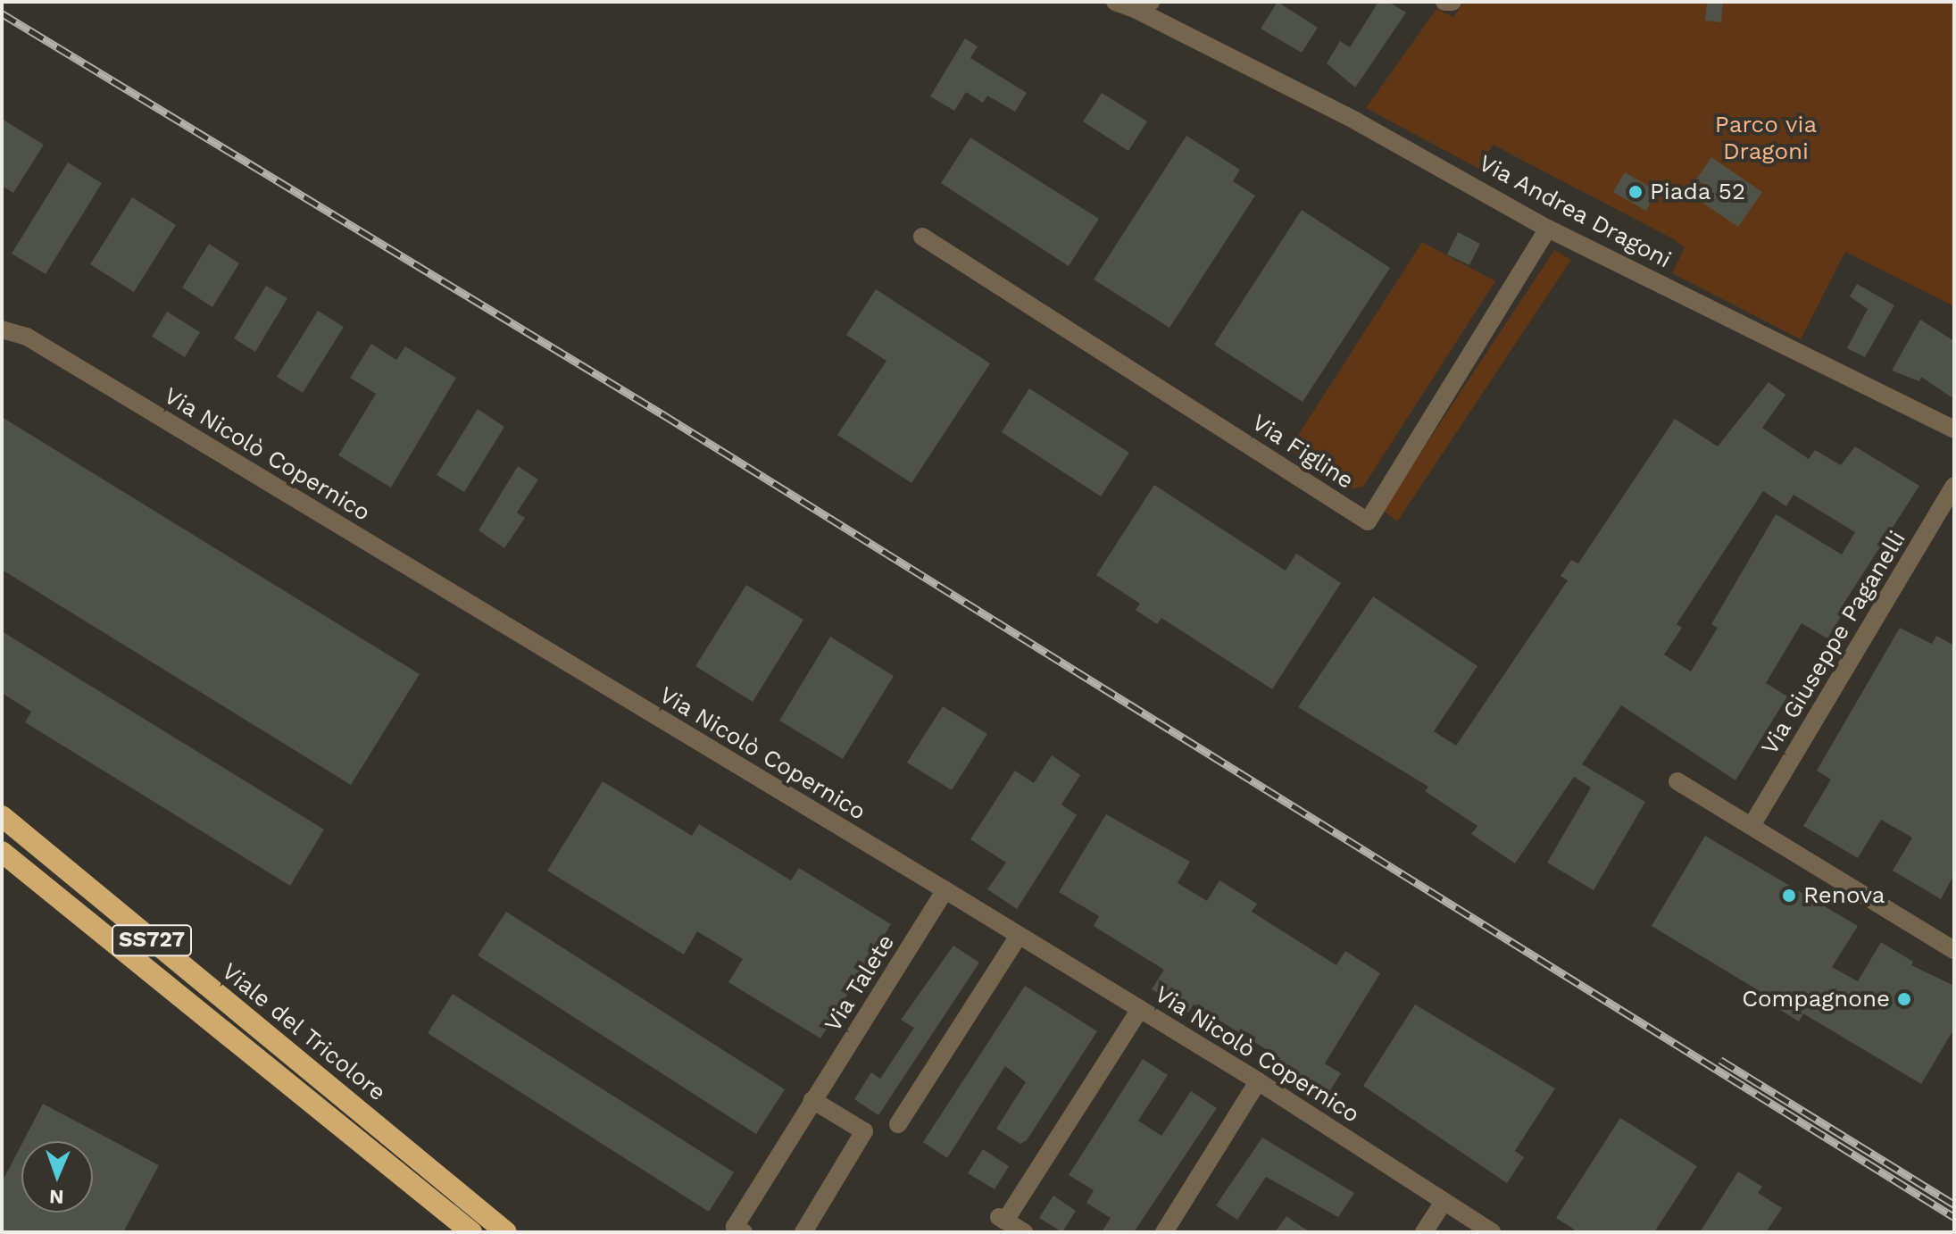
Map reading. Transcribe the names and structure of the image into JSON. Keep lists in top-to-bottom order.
{
  "streets": {
    "highway": ["SS727", "Viale del Tricolore"],
    "street": [
      "Via Andrea Dragoni",
      "Via Figline",
      "Via Nicolò Copernico",
      "Via Giuseppe Paganelli",
      "Via Talete"
    ]
  },
  "crossings": [
    ["Via Andrea Dragoni", "Via Figline"],
    ["Via Nicolò Copernico", "Via Talete"]
  ],
  "parks": ["Parco via Dragoni"],
  "places": ["Piada 52", "Renova", "Compagnone"],
  "north": "bottom"
}
